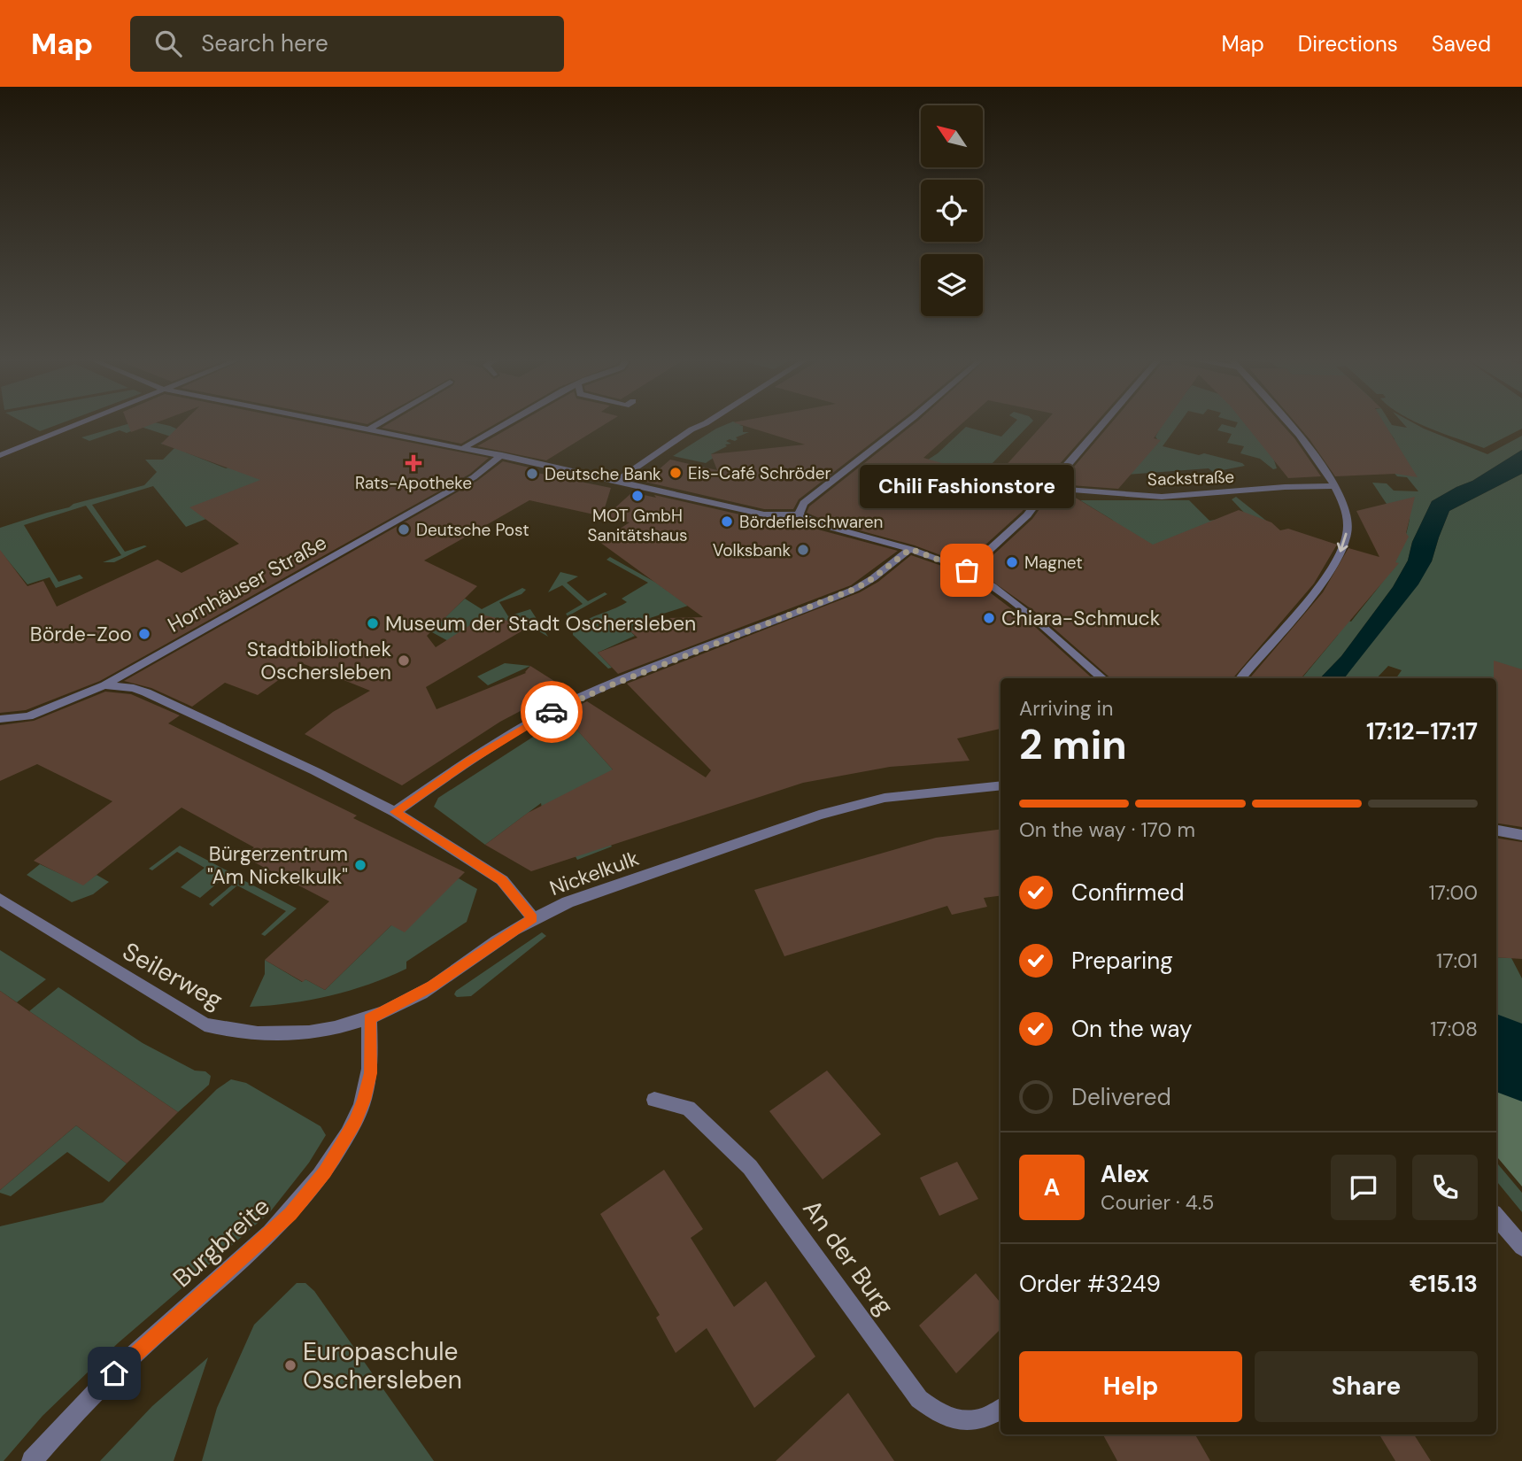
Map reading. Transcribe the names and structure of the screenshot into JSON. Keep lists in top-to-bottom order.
{
  "streets": {
    "street": [
      "Sackstraße",
      "Hornhäuser Straße",
      "Nickelkulk",
      "Seilerweg",
      "Burgbreite",
      "An der Burg"
    ]
  },
  "crossings": [
    ["Hornhäuser Straße", "Nickelkulk"],
    ["Nickelkulk", "Seilerweg"],
    ["Seilerweg", "Burgbreite"]
  ],
  "places": {
    "health": ["Rats-Apotheke"],
    "other": [
      "Eis-Café Schröder",
      "Deutsche Bank",
      "MOT GmbH Sanitätshaus",
      "Bördefleischwaren",
      "Deutsche Post",
      "Volksbank",
      "Magnet",
      "Chili Fashionstore",
      "Chiara-Schmuck",
      "Museum der Stadt Oschersleben",
      "Börde-Zoo",
      "Stadtbibliothek Oschersleben",
      "Bürgerzentrum \"Am Nickelkulk\"",
      "Europaschule Oschersleben"
    ]
  },
  "north": "top left",
  "page": {
    "header": "Map",
    "search": "Search here",
    "nav": ["Map", "Directions", "Saved"],
    "bubble": "Chili Fashionstore",
    "heading": ["2 min", "Arriving in", "17:12–17:17"],
    "panel": [
      "Alex",
      "Courier · 4.5",
      "Order #3249",
      "€15.13"
    ],
    "bar": "On the way · 170 m",
    "list": [
      ["Confirmed", "17:00"],
      ["Preparing", "17:01"],
      ["On the way", "17:08"],
      "Delivered"
    ],
    "round": "A",
    "buttons": ["Help", "Share"]
  }
}
